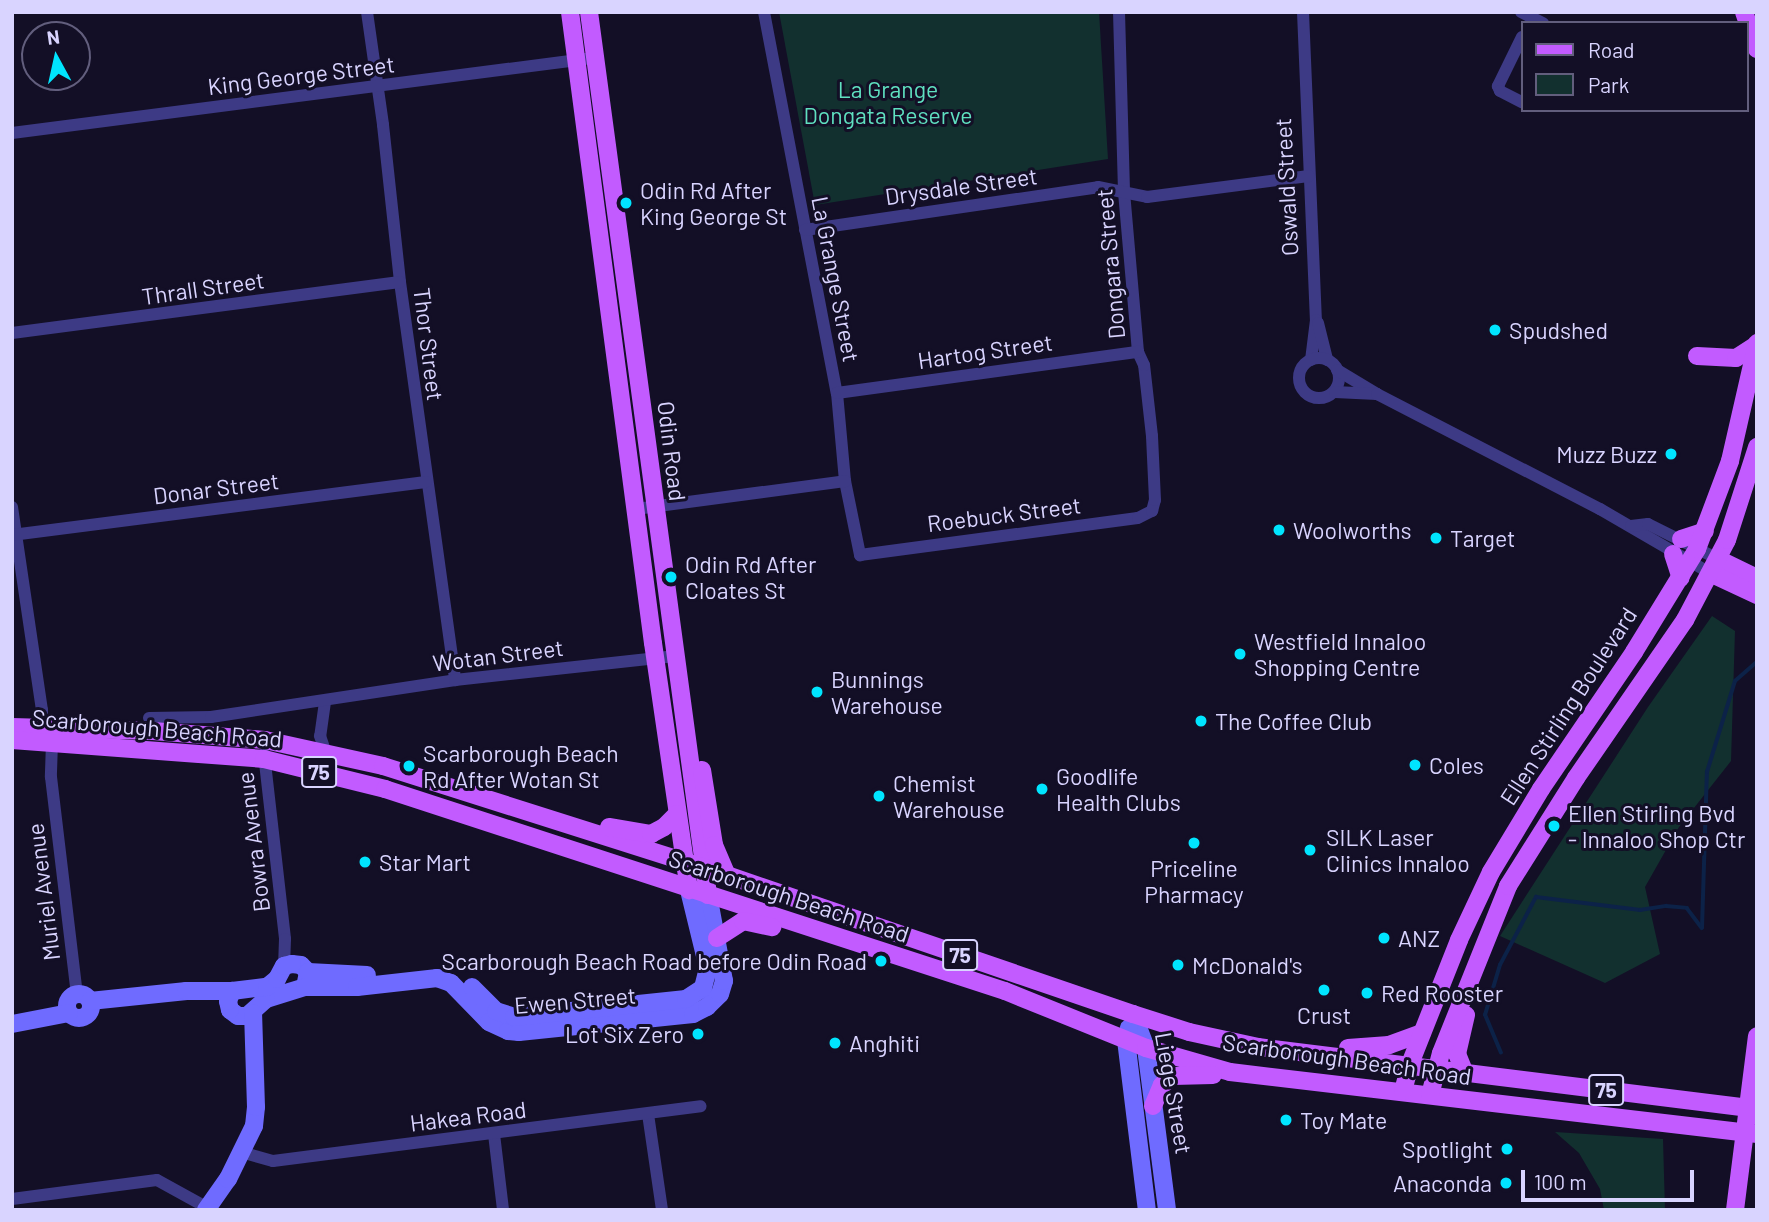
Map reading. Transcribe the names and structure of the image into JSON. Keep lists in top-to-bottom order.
{
  "streets": {
    "main road": [
      "Odin Road",
      "Ellen Stirling Boulevard",
      "Scarborough Beach Road",
      "75",
      "Ewen Street",
      "Liege Street"
    ],
    "street": [
      "King George Street",
      "Drysdale Street",
      "Oswald Street",
      "Dongara Street",
      "La Grange Street",
      "Thrall Street",
      "Thor Street",
      "Hartog Street",
      "Donar Street",
      "Roebuck Street",
      "Wotan Street",
      "Bowra Avenue",
      "Muriel Avenue",
      "Hakea Road"
    ]
  },
  "crossings": [
    ["King George Street", "Thor Street"],
    ["King George Street", "Odin Road"],
    ["Drysdale Street", "Oswald Street"],
    ["Drysdale Street", "Dongara Street"],
    ["Drysdale Street", "La Grange Street"],
    ["Dongara Street", "Hartog Street"],
    ["Dongara Street", "Roebuck Street"],
    ["La Grange Street", "Hartog Street"],
    ["La Grange Street", "Roebuck Street"],
    ["Thrall Street", "Thor Street"],
    ["Thor Street", "Donar Street"],
    ["Thor Street", "Wotan Street"],
    ["Odin Road", "Wotan Street"],
    ["Odin Road", "Scarborough Beach Road"],
    ["Odin Road", "Ewen Street"],
    ["Donar Street", "Muriel Avenue"],
    ["Ellen Stirling Boulevard", "Scarborough Beach Road"],
    ["Scarborough Beach Road", "Bowra Avenue"],
    ["Scarborough Beach Road", "Muriel Avenue"],
    ["Scarborough Beach Road", "Ewen Street"],
    ["Scarborough Beach Road", "Liege Street"],
    ["Bowra Avenue", "Ewen Street"]
  ],
  "parks": ["La Grange Dongata Reserve"],
  "places": [
    "Odin Rd After King George St",
    "Spudshed",
    "Muzz Buzz",
    "Woolworths",
    "Target",
    "Odin Rd After Cloates St",
    "Westfield Innaloo Shopping Centre",
    "Bunnings Warehouse",
    "The Coffee Club",
    "Coles",
    "Scarborough Beach Rd After Wotan St",
    "Goodlife Health Clubs",
    "Chemist Warehouse",
    "Ellen Stirling Bvd - Innaloo Shop Ctr",
    "Priceline Pharmacy",
    "SILK Laser Clinics Innaloo",
    "Star Mart",
    "ANZ",
    "Scarborough Beach Road before Odin Road",
    "McDonald's",
    "Crust",
    "Red Rooster",
    "Lot Six Zero",
    "Anghiti",
    "Toy Mate",
    "Spotlight",
    "Anaconda"
  ],
  "legend": ["Road", "Park"],
  "scale_bar": "100 m",
  "north": "top"
}
